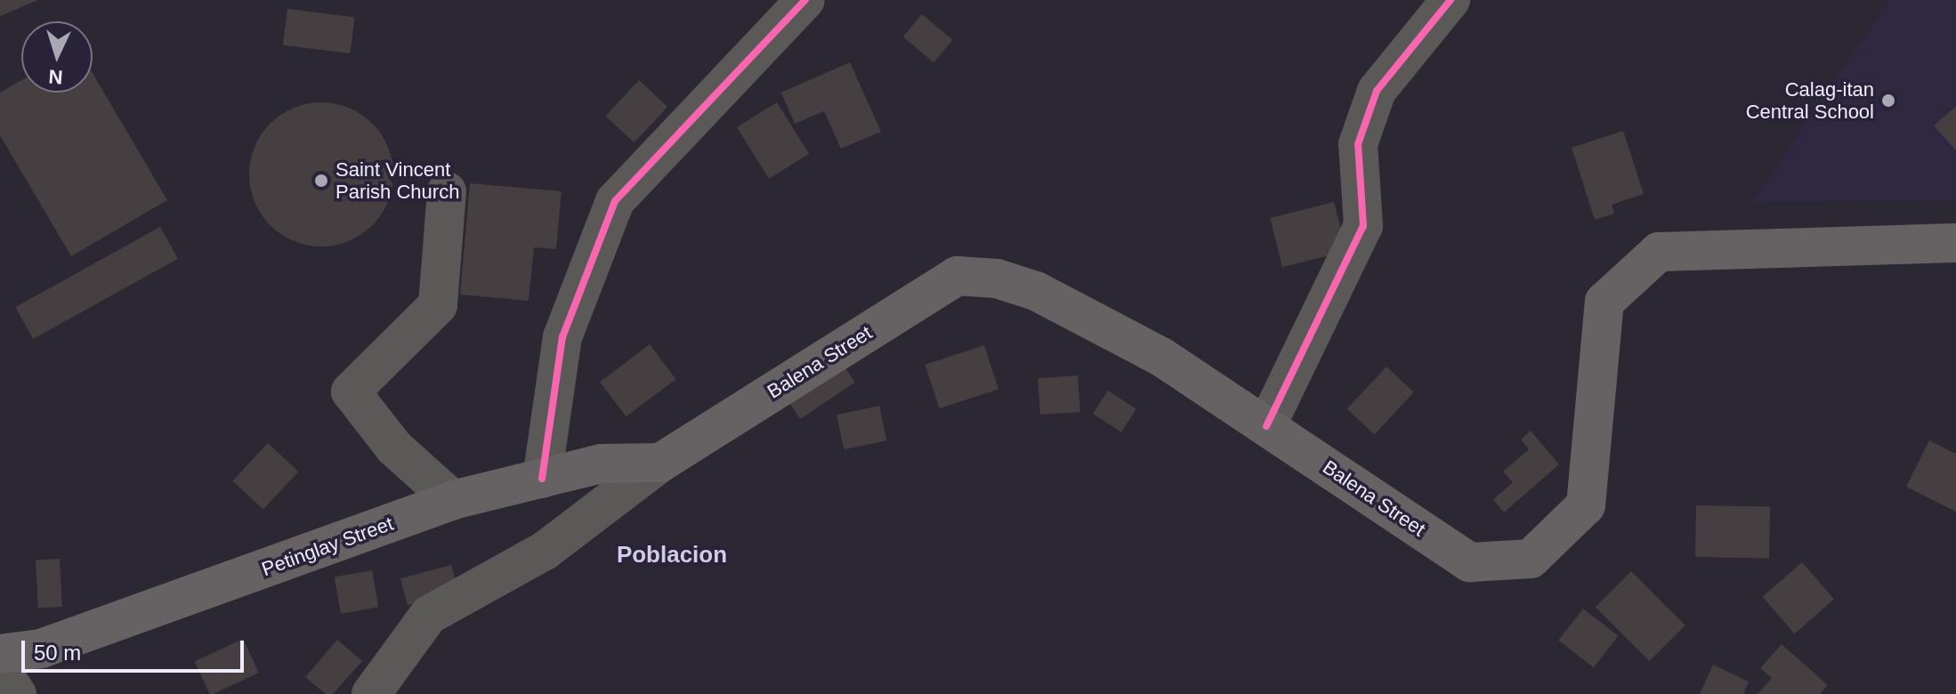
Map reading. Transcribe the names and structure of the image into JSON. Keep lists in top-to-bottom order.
{
  "streets": {
    "main road": ["Balena Street", "Petinglay Street"]
  },
  "crossings": [
    ["Balena Street", "Petinglay Street"]
  ],
  "districts": ["Poblacion"],
  "places": ["Calag-itan Central School", "Saint Vincent Parish Church"],
  "scale_bar": "50 m",
  "north": "bottom"
}
